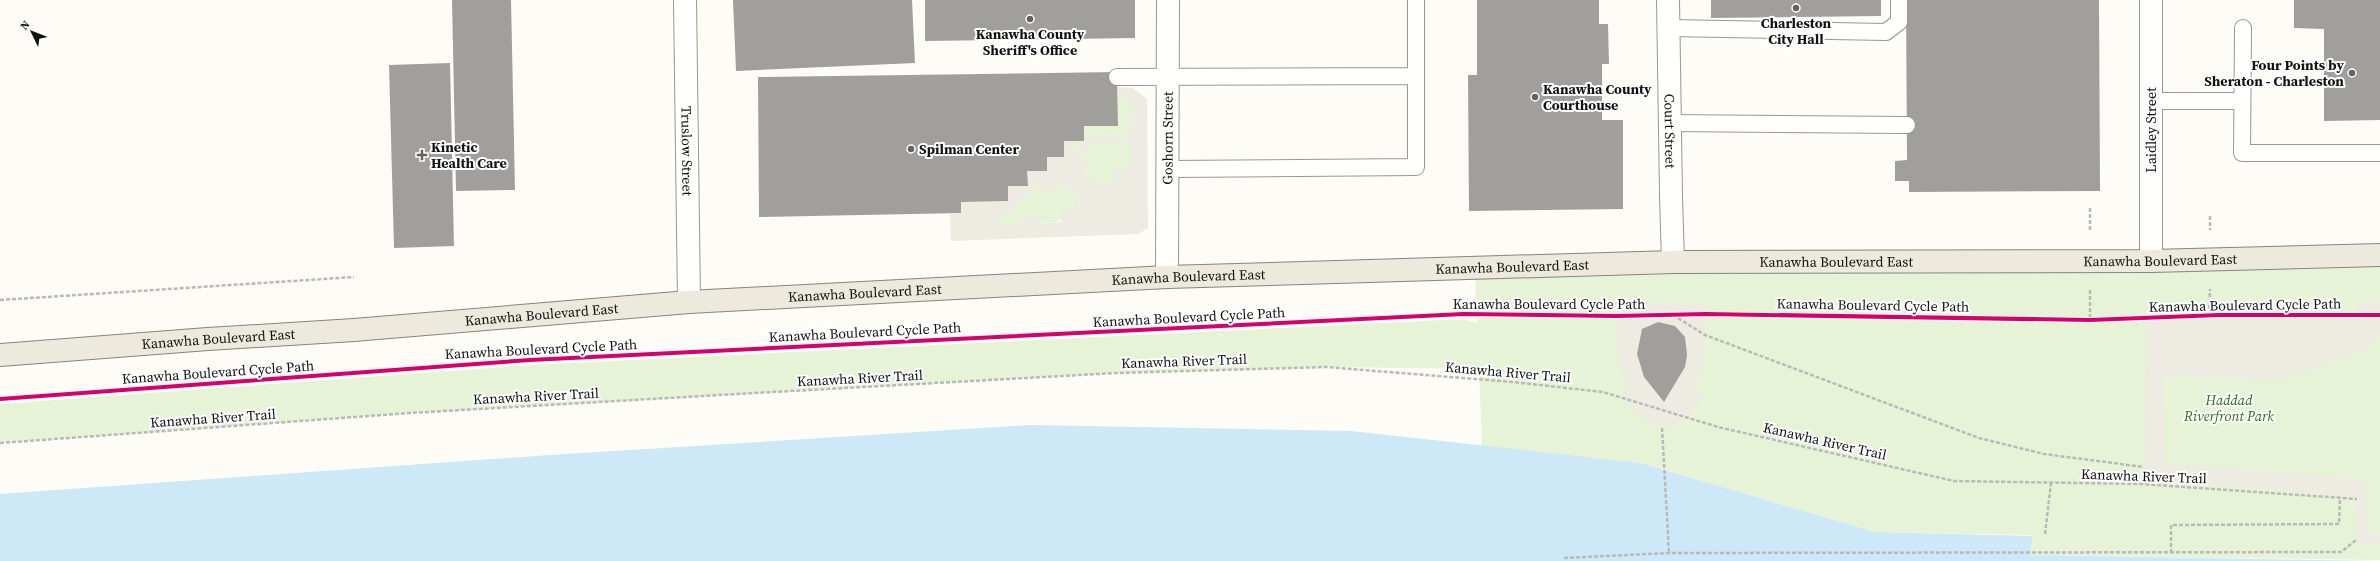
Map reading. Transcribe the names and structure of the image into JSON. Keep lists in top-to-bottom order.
{
  "streets": {
    "main road": ["Kanawha Boulevard East"],
    "street": [
      "Laidley Street",
      "Court Street",
      "Goshorn Street",
      "Truslow Street"
    ],
    "path": ["Kanawha River Trail"],
    "cycle path": ["Kanawha Boulevard Cycle Path"]
  },
  "crossings": [
    ["Laidley Street", "Kanawha Boulevard East"],
    ["Court Street", "Kanawha Boulevard East"],
    ["Goshorn Street", "Kanawha Boulevard East"],
    ["Truslow Street", "Kanawha Boulevard East"]
  ],
  "parks": ["Haddad Riverfront Park"],
  "places": {
    "other": [
      "Charleston City Hall",
      "Kanawha County Sheriff's Office",
      "Four Points by Sheraton - Charleston",
      "Kanawha County Courthouse",
      "Spilman Center"
    ],
    "health": ["Kinetic Health Care"]
  },
  "north": "top left"
}
